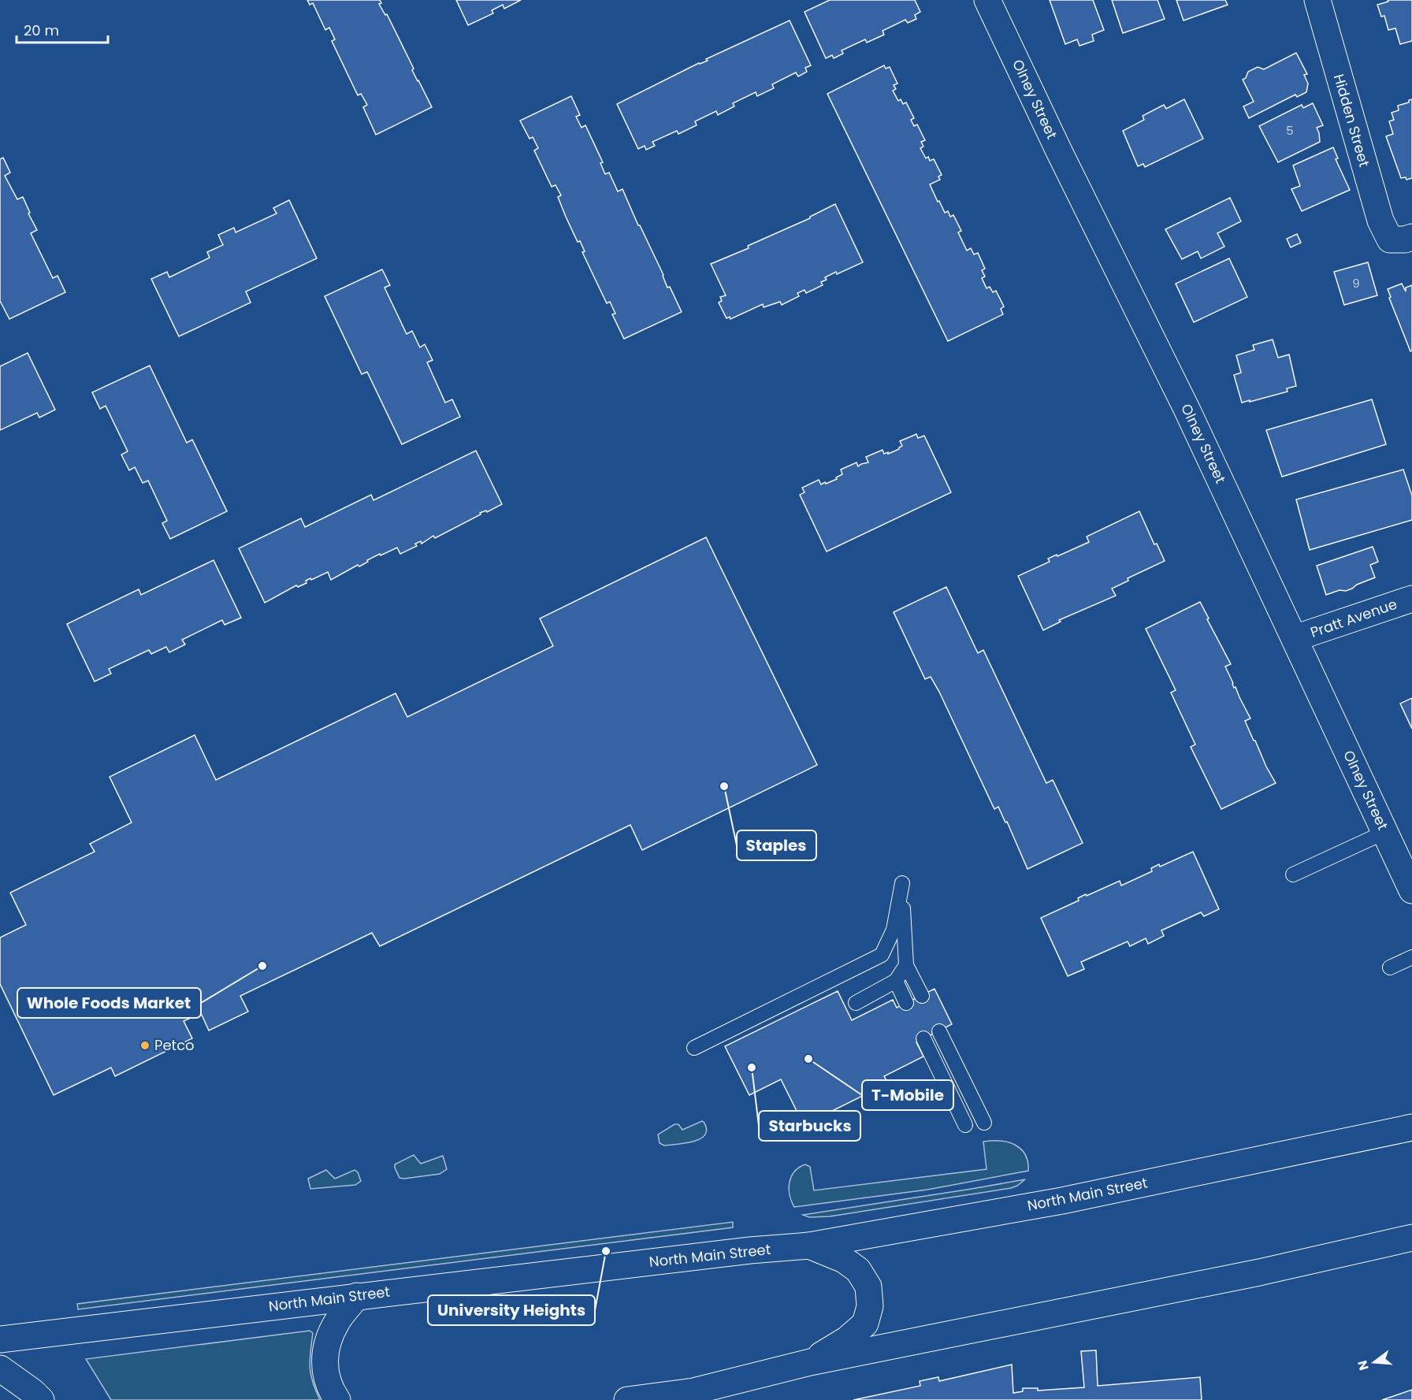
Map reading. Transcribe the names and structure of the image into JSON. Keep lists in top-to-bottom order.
{
  "streets": {
    "main road": [
      "Olney Street",
      "Hidden Street",
      "Pratt Avenue",
      "North Main Street"
    ]
  },
  "crossings": [
    ["Olney Street", "Pratt Avenue"]
  ],
  "places": [
    "Staples",
    "Whole Foods Market",
    "Petco",
    "T-Mobile",
    "Starbucks",
    "University Heights"
  ],
  "house_numbers": ["5", "9"],
  "scale_bar": "20 m",
  "north": "left"
}
